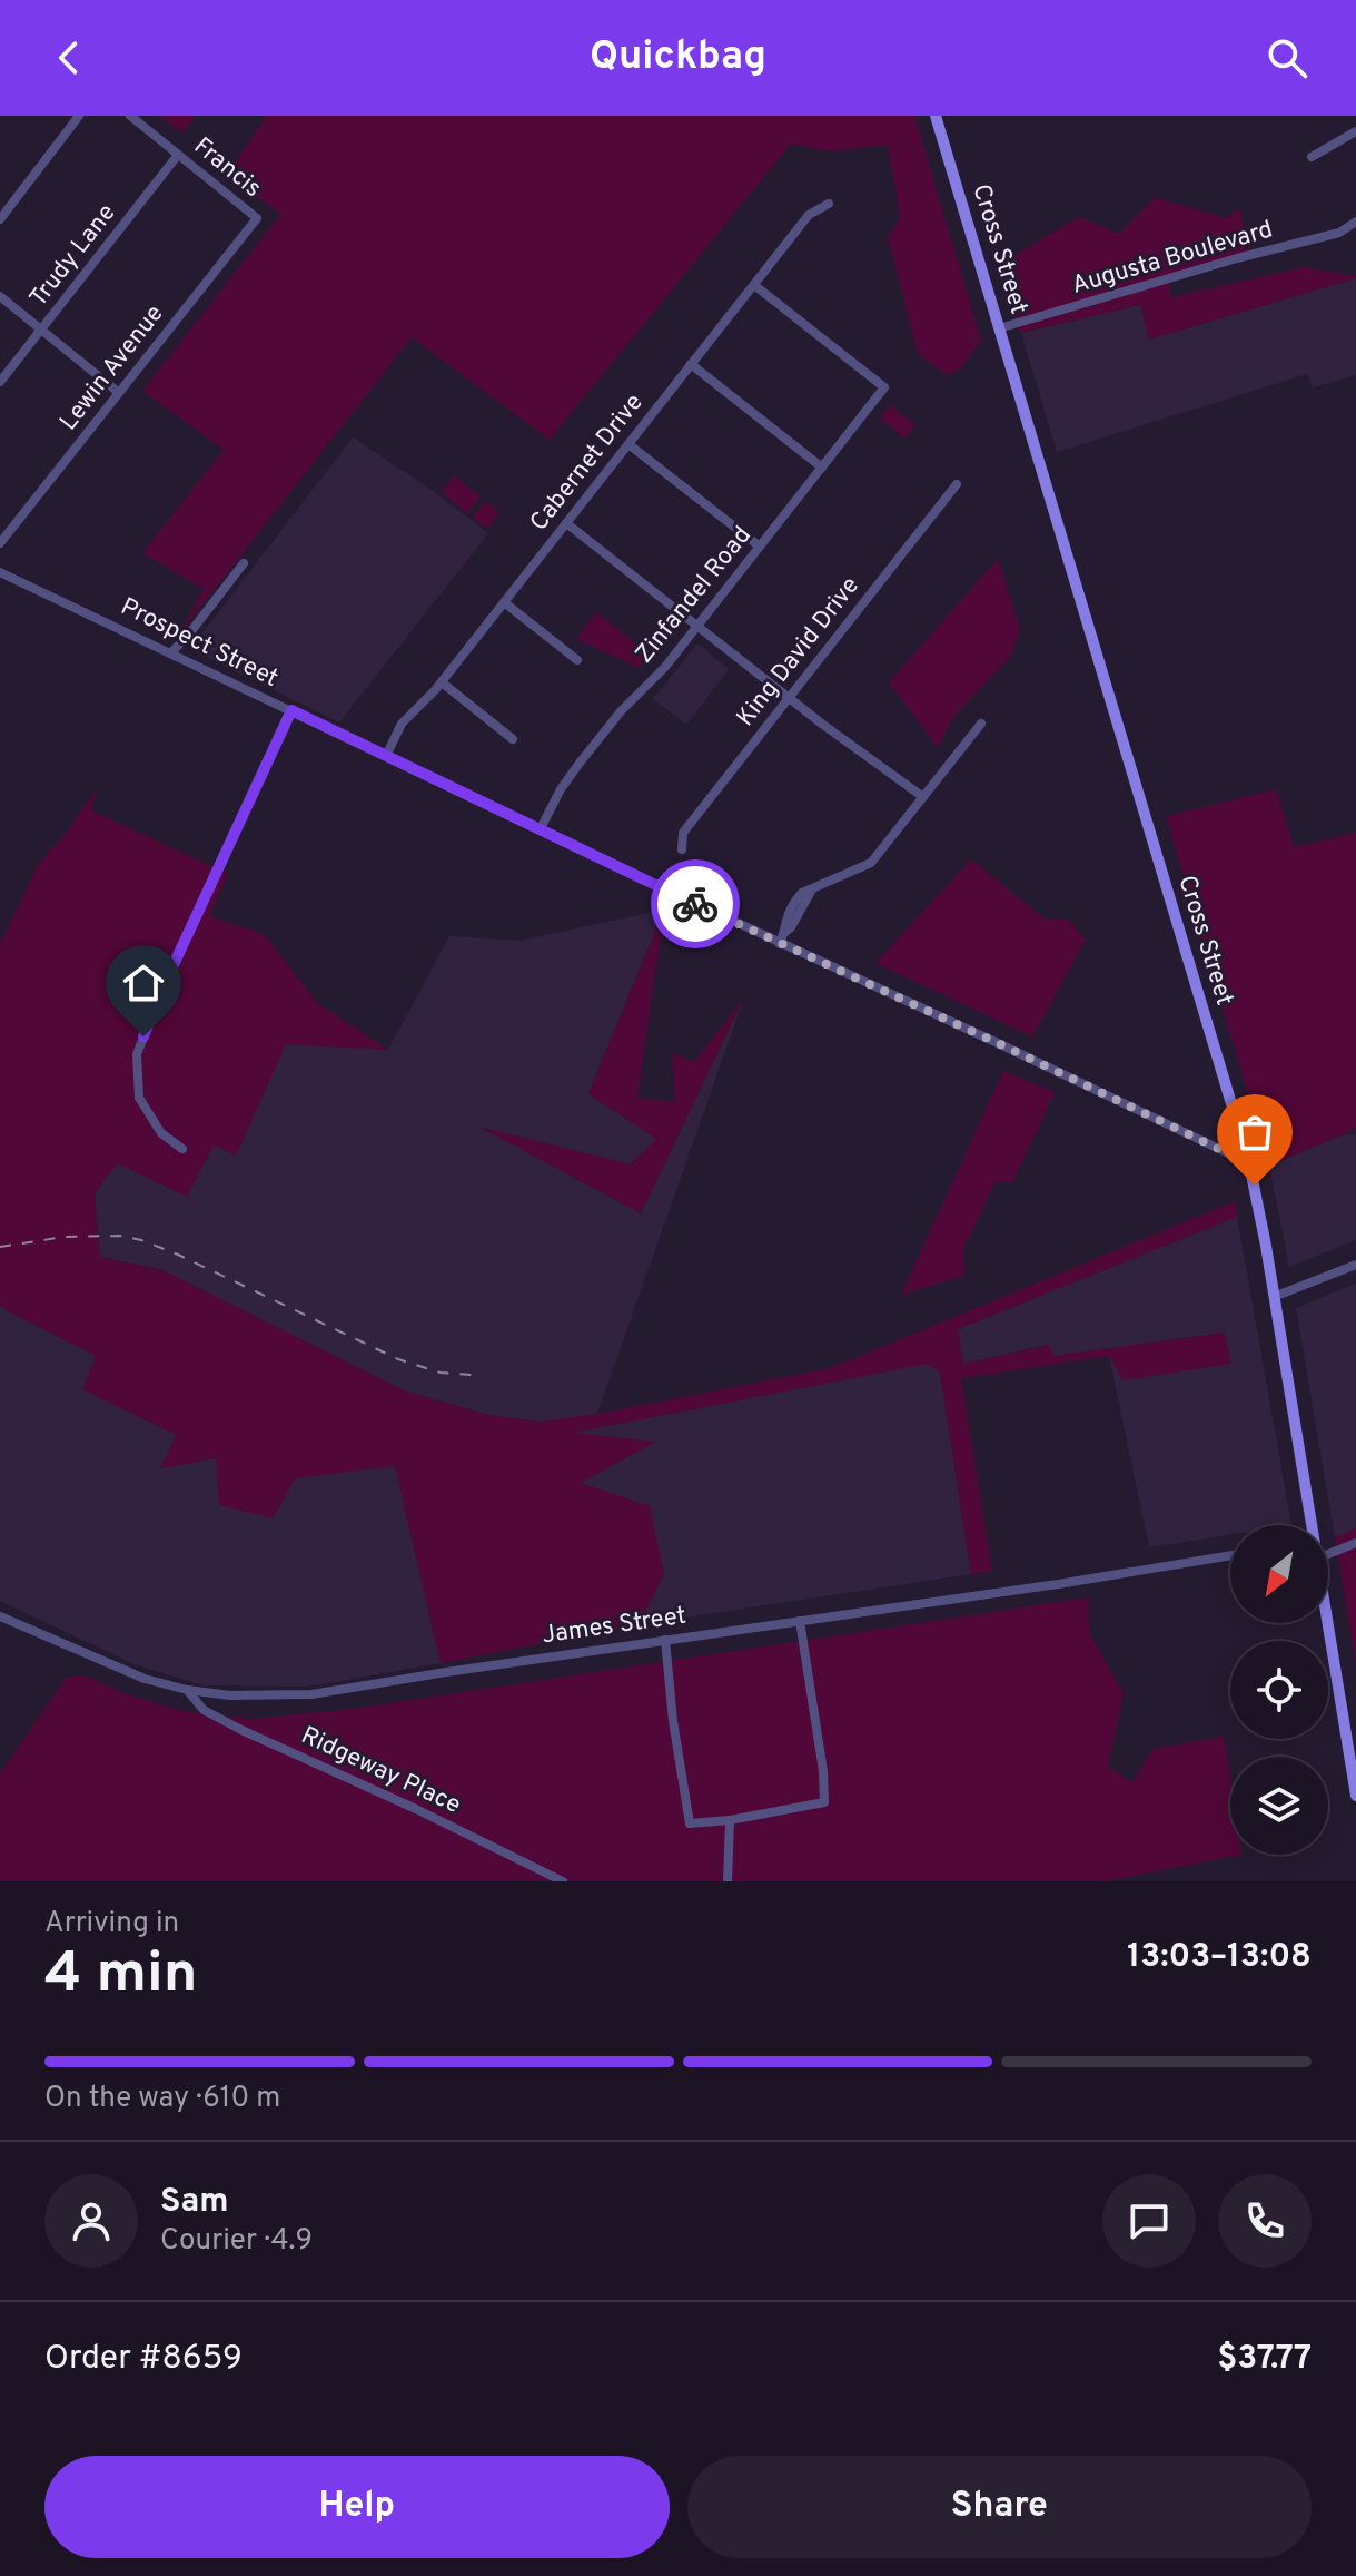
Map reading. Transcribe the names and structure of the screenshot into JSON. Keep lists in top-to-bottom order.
{
  "streets": {
    "main road": ["Cross Street"],
    "street": [
      "Francis",
      "Trudy Lane",
      "Augusta Boulevard",
      "Lewin Avenue",
      "Cabernet Drive",
      "Zinfandel Road",
      "Prospect Street",
      "King David Drive",
      "James Street",
      "Ridgeway Place"
    ]
  },
  "crossings": [
    ["Francis", "Trudy Lane"],
    ["Francis", "Lewin Avenue"],
    ["Cross Street", "Augusta Boulevard"],
    ["Cross Street", "Prospect Street"],
    ["Cabernet Drive", "Zinfandel Road"],
    ["Cabernet Drive", "Prospect Street"],
    ["Zinfandel Road", "Prospect Street"],
    ["James Street", "Ridgeway Place"]
  ],
  "north": "bottom left",
  "page": {
    "header": "Quickbag",
    "heading": ["4 min", "Arriving in", "13:03–13:08"],
    "panel": [
      "Sam",
      "Courier · 4.9",
      "Order #8659",
      "$37.77"
    ],
    "bar": "On the way · 610 m",
    "buttons": ["Help", "Share"]
  }
}
